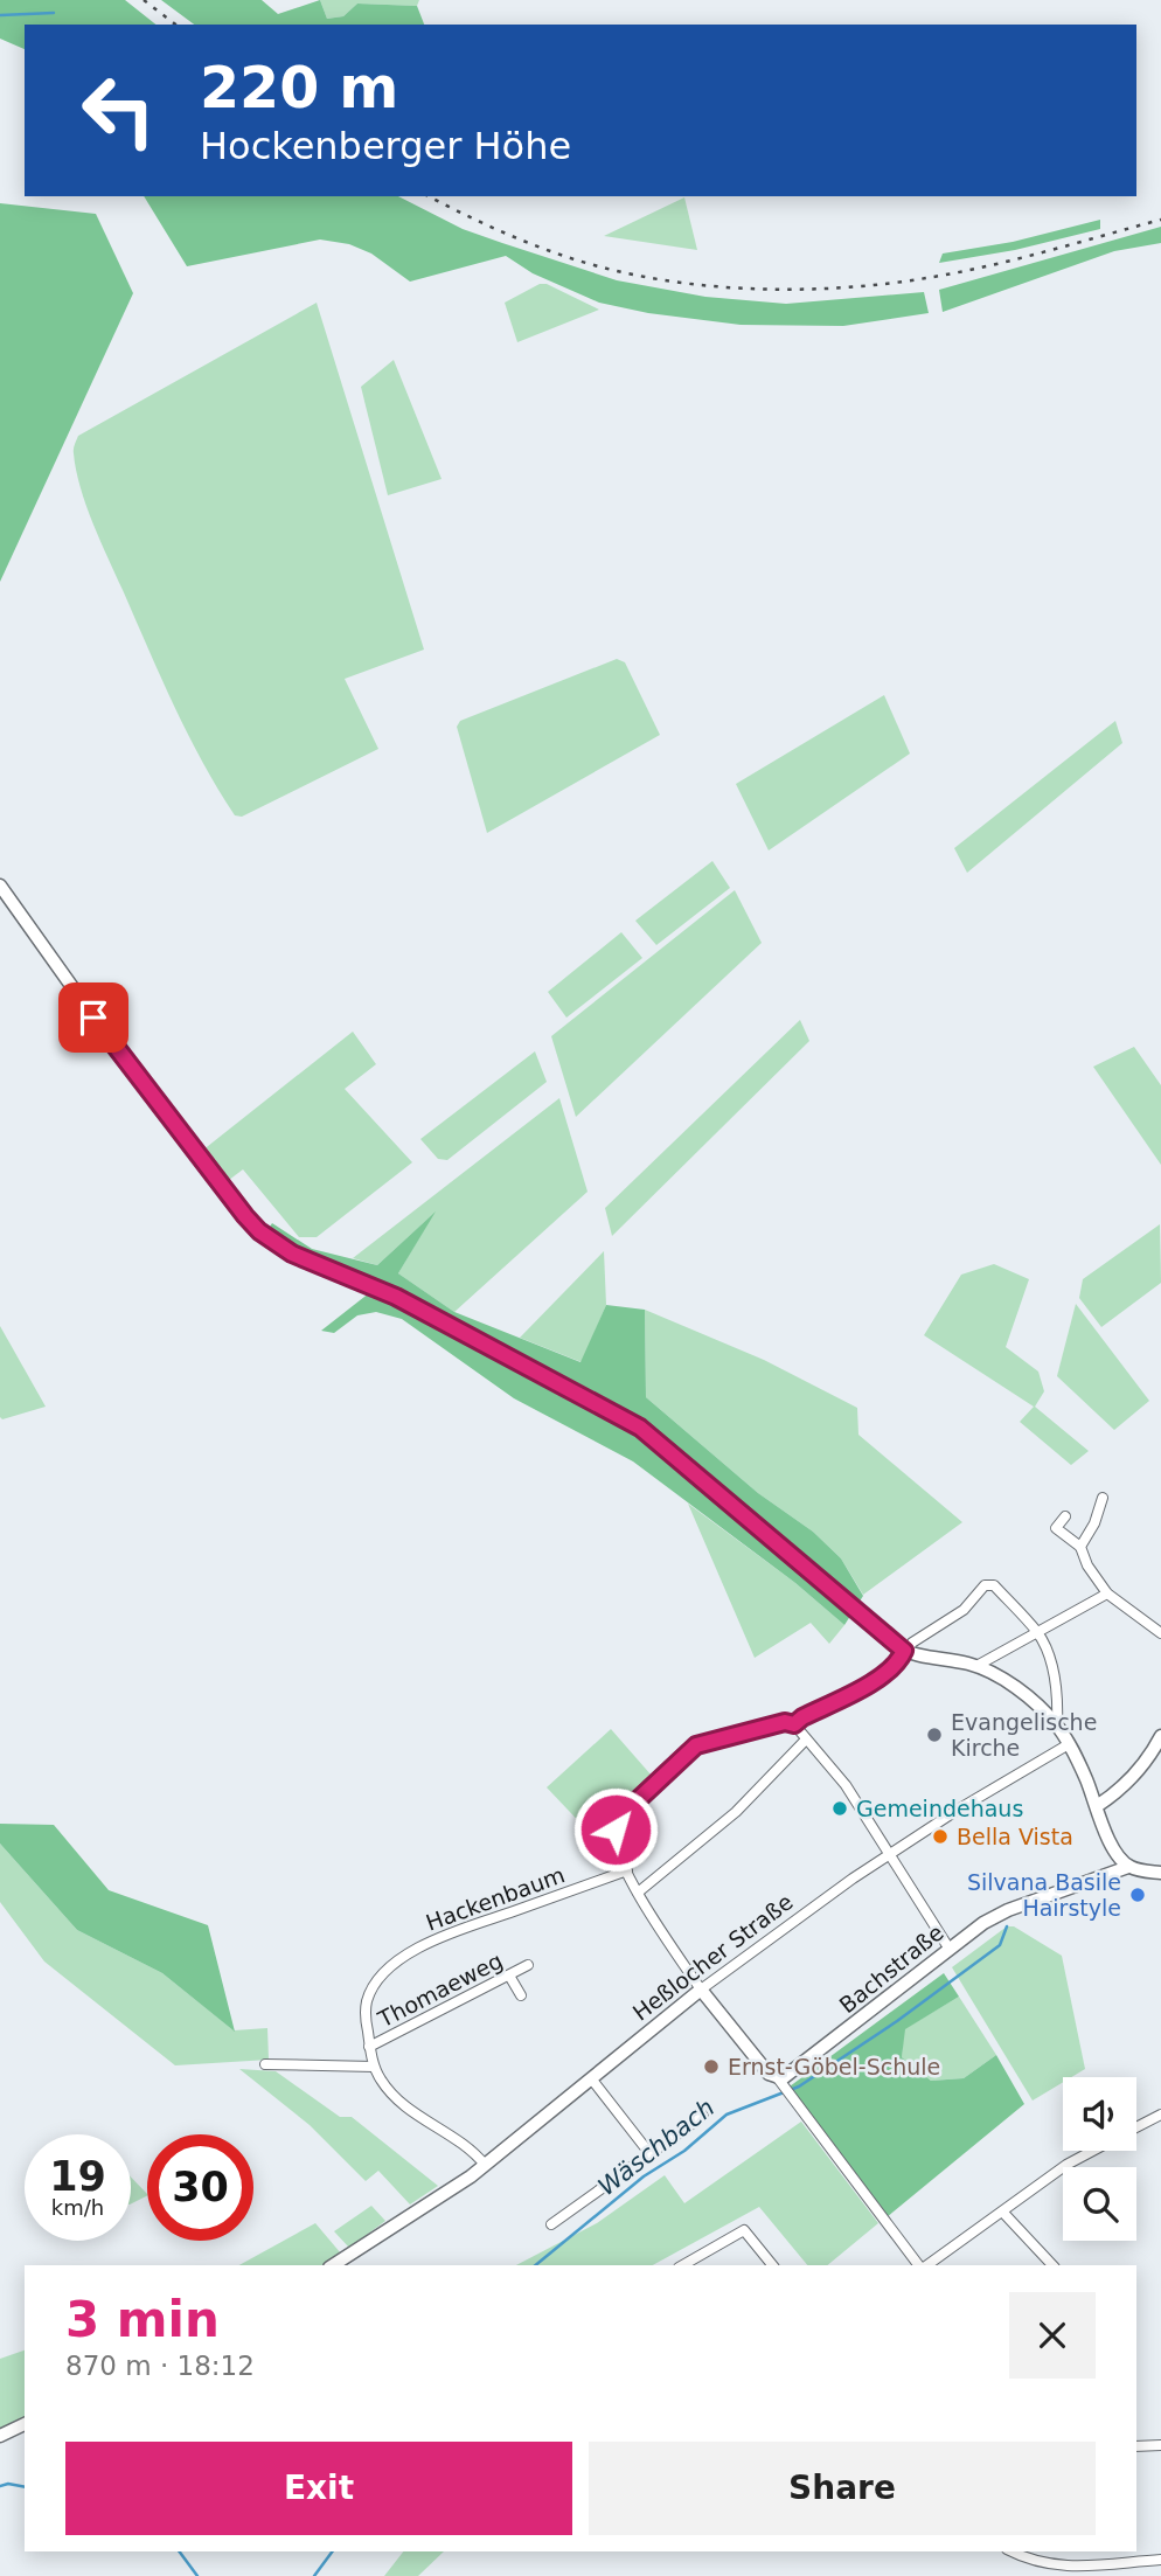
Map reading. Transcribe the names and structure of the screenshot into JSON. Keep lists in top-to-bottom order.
{
  "streets": {
    "street": [
      "Hackenbaum",
      "Heßlocher Straße",
      "Bachstraße",
      "Thomaeweg"
    ]
  },
  "crossings": [
    ["Hackenbaum", "Heßlocher Straße"],
    ["Hackenbaum", "Thomaeweg"]
  ],
  "water": ["Wäschbach"],
  "places": [
    "Evangelische Kirche",
    "Gemeindehaus",
    "Bella Vista",
    "Silvana Basile Hairstyle",
    "Ernst-Göbel-Schule"
  ],
  "page": {
    "turn": ["220 m", "Hockenberger Höhe"],
    "speed": "19 km/h",
    "limit": "30",
    "heading": ["3 min", "870 m · 18:12"],
    "buttons": ["Exit", "Share"]
  }
}
